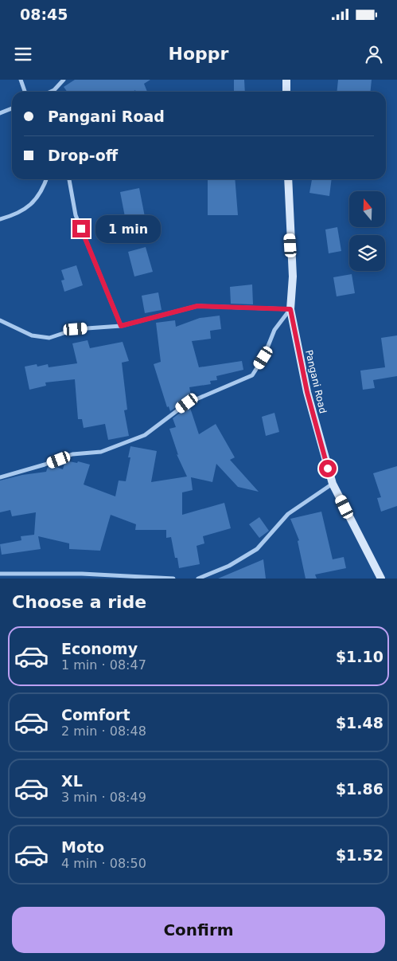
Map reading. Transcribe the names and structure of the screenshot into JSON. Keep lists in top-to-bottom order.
{
  "streets": {
    "main road": ["Pangani Road"]
  },
  "north": "top",
  "page": {
    "status": "08:45",
    "header": "Hoppr",
    "banner": ["Pangani Road", "Drop-off"],
    "bubble": "1 min",
    "heading": "Choose a ride",
    "list": [
      {
        "name": "Economy",
        "note": "1 min · 08:47",
        "value": "$1.10"
      },
      {
        "name": "Comfort",
        "note": "2 min · 08:48",
        "value": "$1.48"
      },
      {
        "name": "XL",
        "note": "3 min · 08:49",
        "value": "$1.86"
      },
      {
        "name": "Moto",
        "note": "4 min · 08:50",
        "value": "$1.52"
      }
    ],
    "buttons": "Confirm"
  }
}
